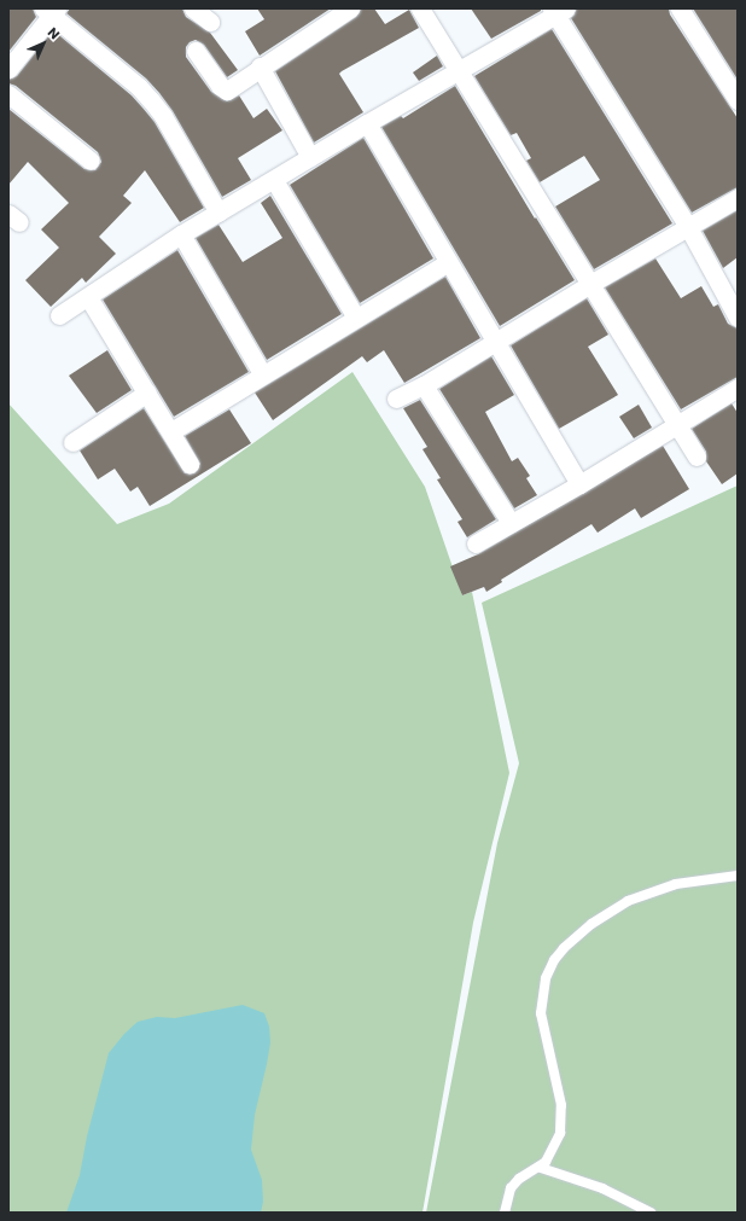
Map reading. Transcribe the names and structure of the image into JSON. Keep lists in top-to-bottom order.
{
  "north": "top right"
}
